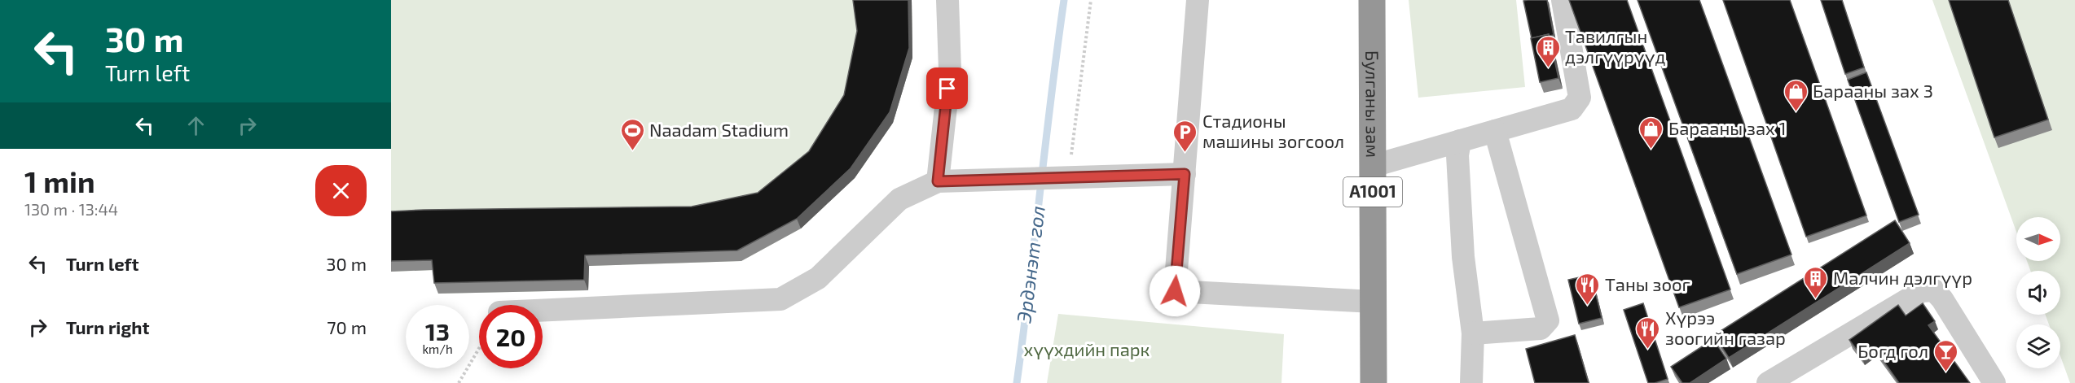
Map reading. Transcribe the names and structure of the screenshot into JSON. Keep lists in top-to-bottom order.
{
  "streets": {
    "highway": ["Булганы зам", "A1001"]
  },
  "water": ["Эрдэнэт гол"],
  "parks": ["хүүхдийн парк"],
  "places": {
    "building": ["Тавилгын дэлгүүрүүд", "Малчин дэлгүүр"],
    "shop": ["Барааны зах 3", "Барааны зах 1"],
    "sports": ["Naadam Stadium"],
    "parking": ["Стадионы машины зогсоол"],
    "restaurant": ["Таны зоог", "Хүрээ зоогийн газар"],
    "bar": ["Богд гол"]
  },
  "north": "right",
  "page": {
    "turn": ["30 m", "Turn left"],
    "heading": ["1 min", "130 m · 13:44"],
    "list": [
      {
        "name": "Turn left",
        "value": "30 m"
      },
      {
        "name": "Turn right",
        "value": "70 m"
      }
    ],
    "speed": "13 km/h",
    "limit": "20"
  }
}
